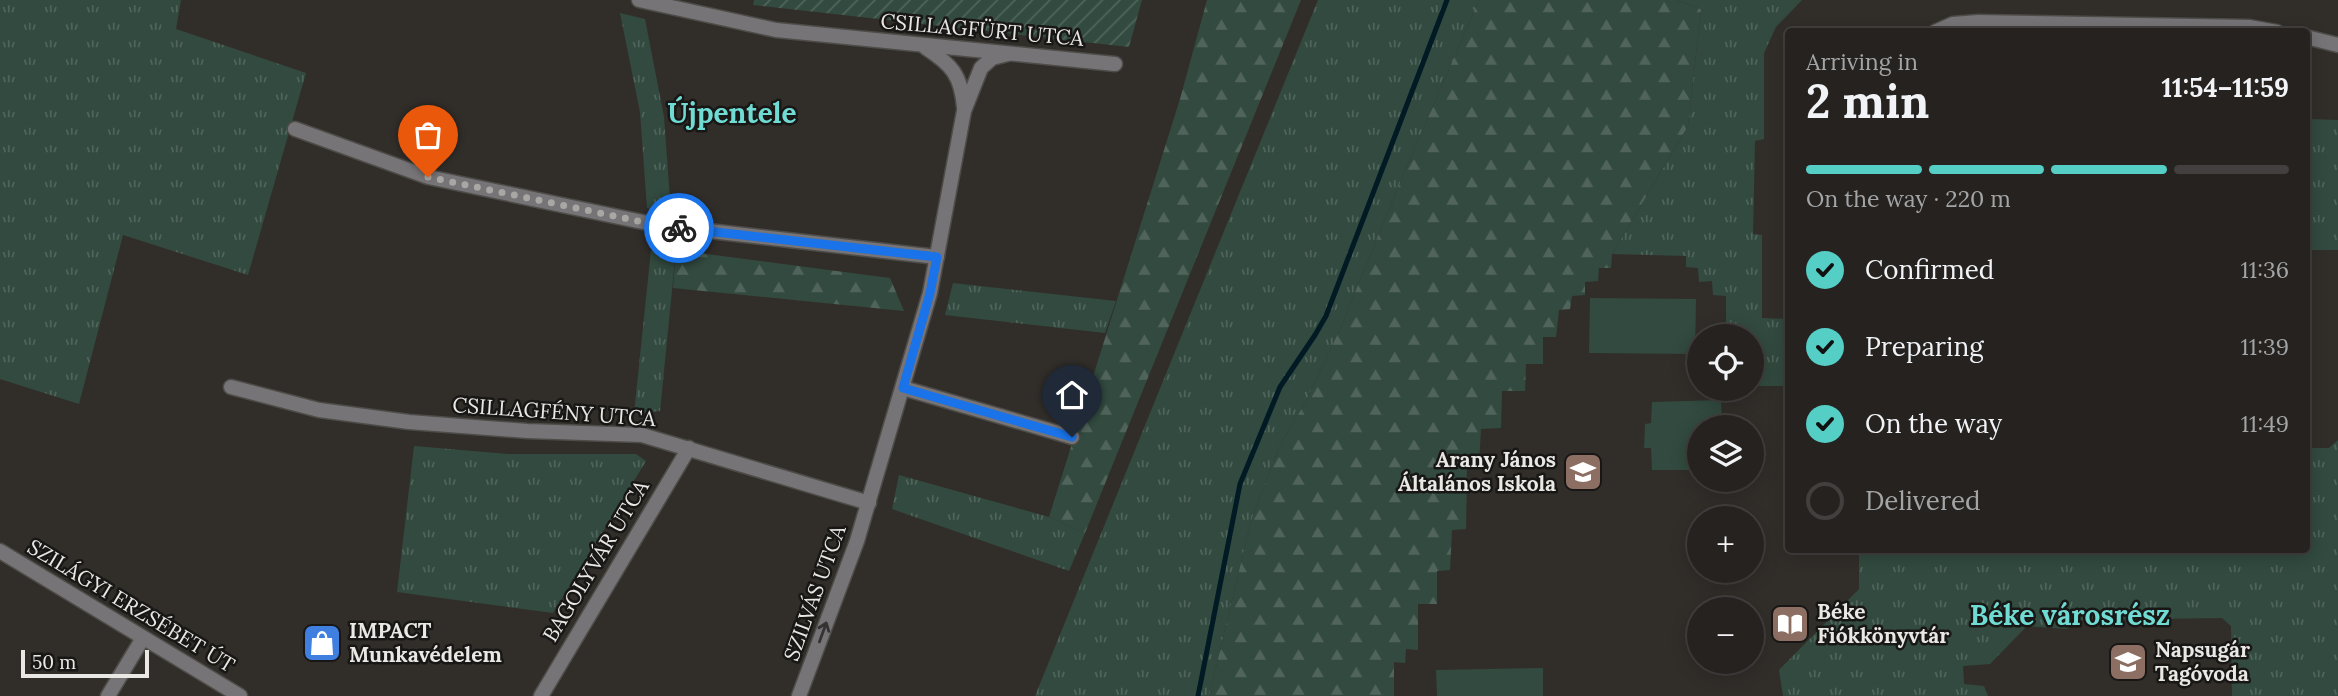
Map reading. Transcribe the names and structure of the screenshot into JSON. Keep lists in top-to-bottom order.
{
  "streets": {
    "street": [
      "CSILLAGFÜRT UTCA",
      "CSILLAGFÉNY UTCA",
      "BAGOLYVÁR UTCA",
      "SZILVÁS UTCA",
      "SZILÁGYI ERZSÉBET ÚT"
    ]
  },
  "crossings": [
    ["CSILLAGFÉNY UTCA", "BAGOLYVÁR UTCA"],
    ["CSILLAGFÉNY UTCA", "SZILVÁS UTCA"]
  ],
  "districts": ["Újpentele", "Béke városrész"],
  "places": {
    "school or university": ["Arany János Általános Iskola", "Napsugár Tagóvoda"],
    "library": ["Béke Fiókkönyvtár"],
    "shop": ["IMPACT Munkavédelem"]
  },
  "scale_bar": "50 m",
  "page": {
    "heading": ["2 min", "Arriving in", "11:54–11:59"],
    "bar": "On the way · 220 m",
    "list": [
      ["Confirmed", "11:36"],
      ["Preparing", "11:39"],
      ["On the way", "11:49"],
      "Delivered"
    ],
    "map_buttons": ["+", "−"],
    "scale": "50 m"
  }
}
